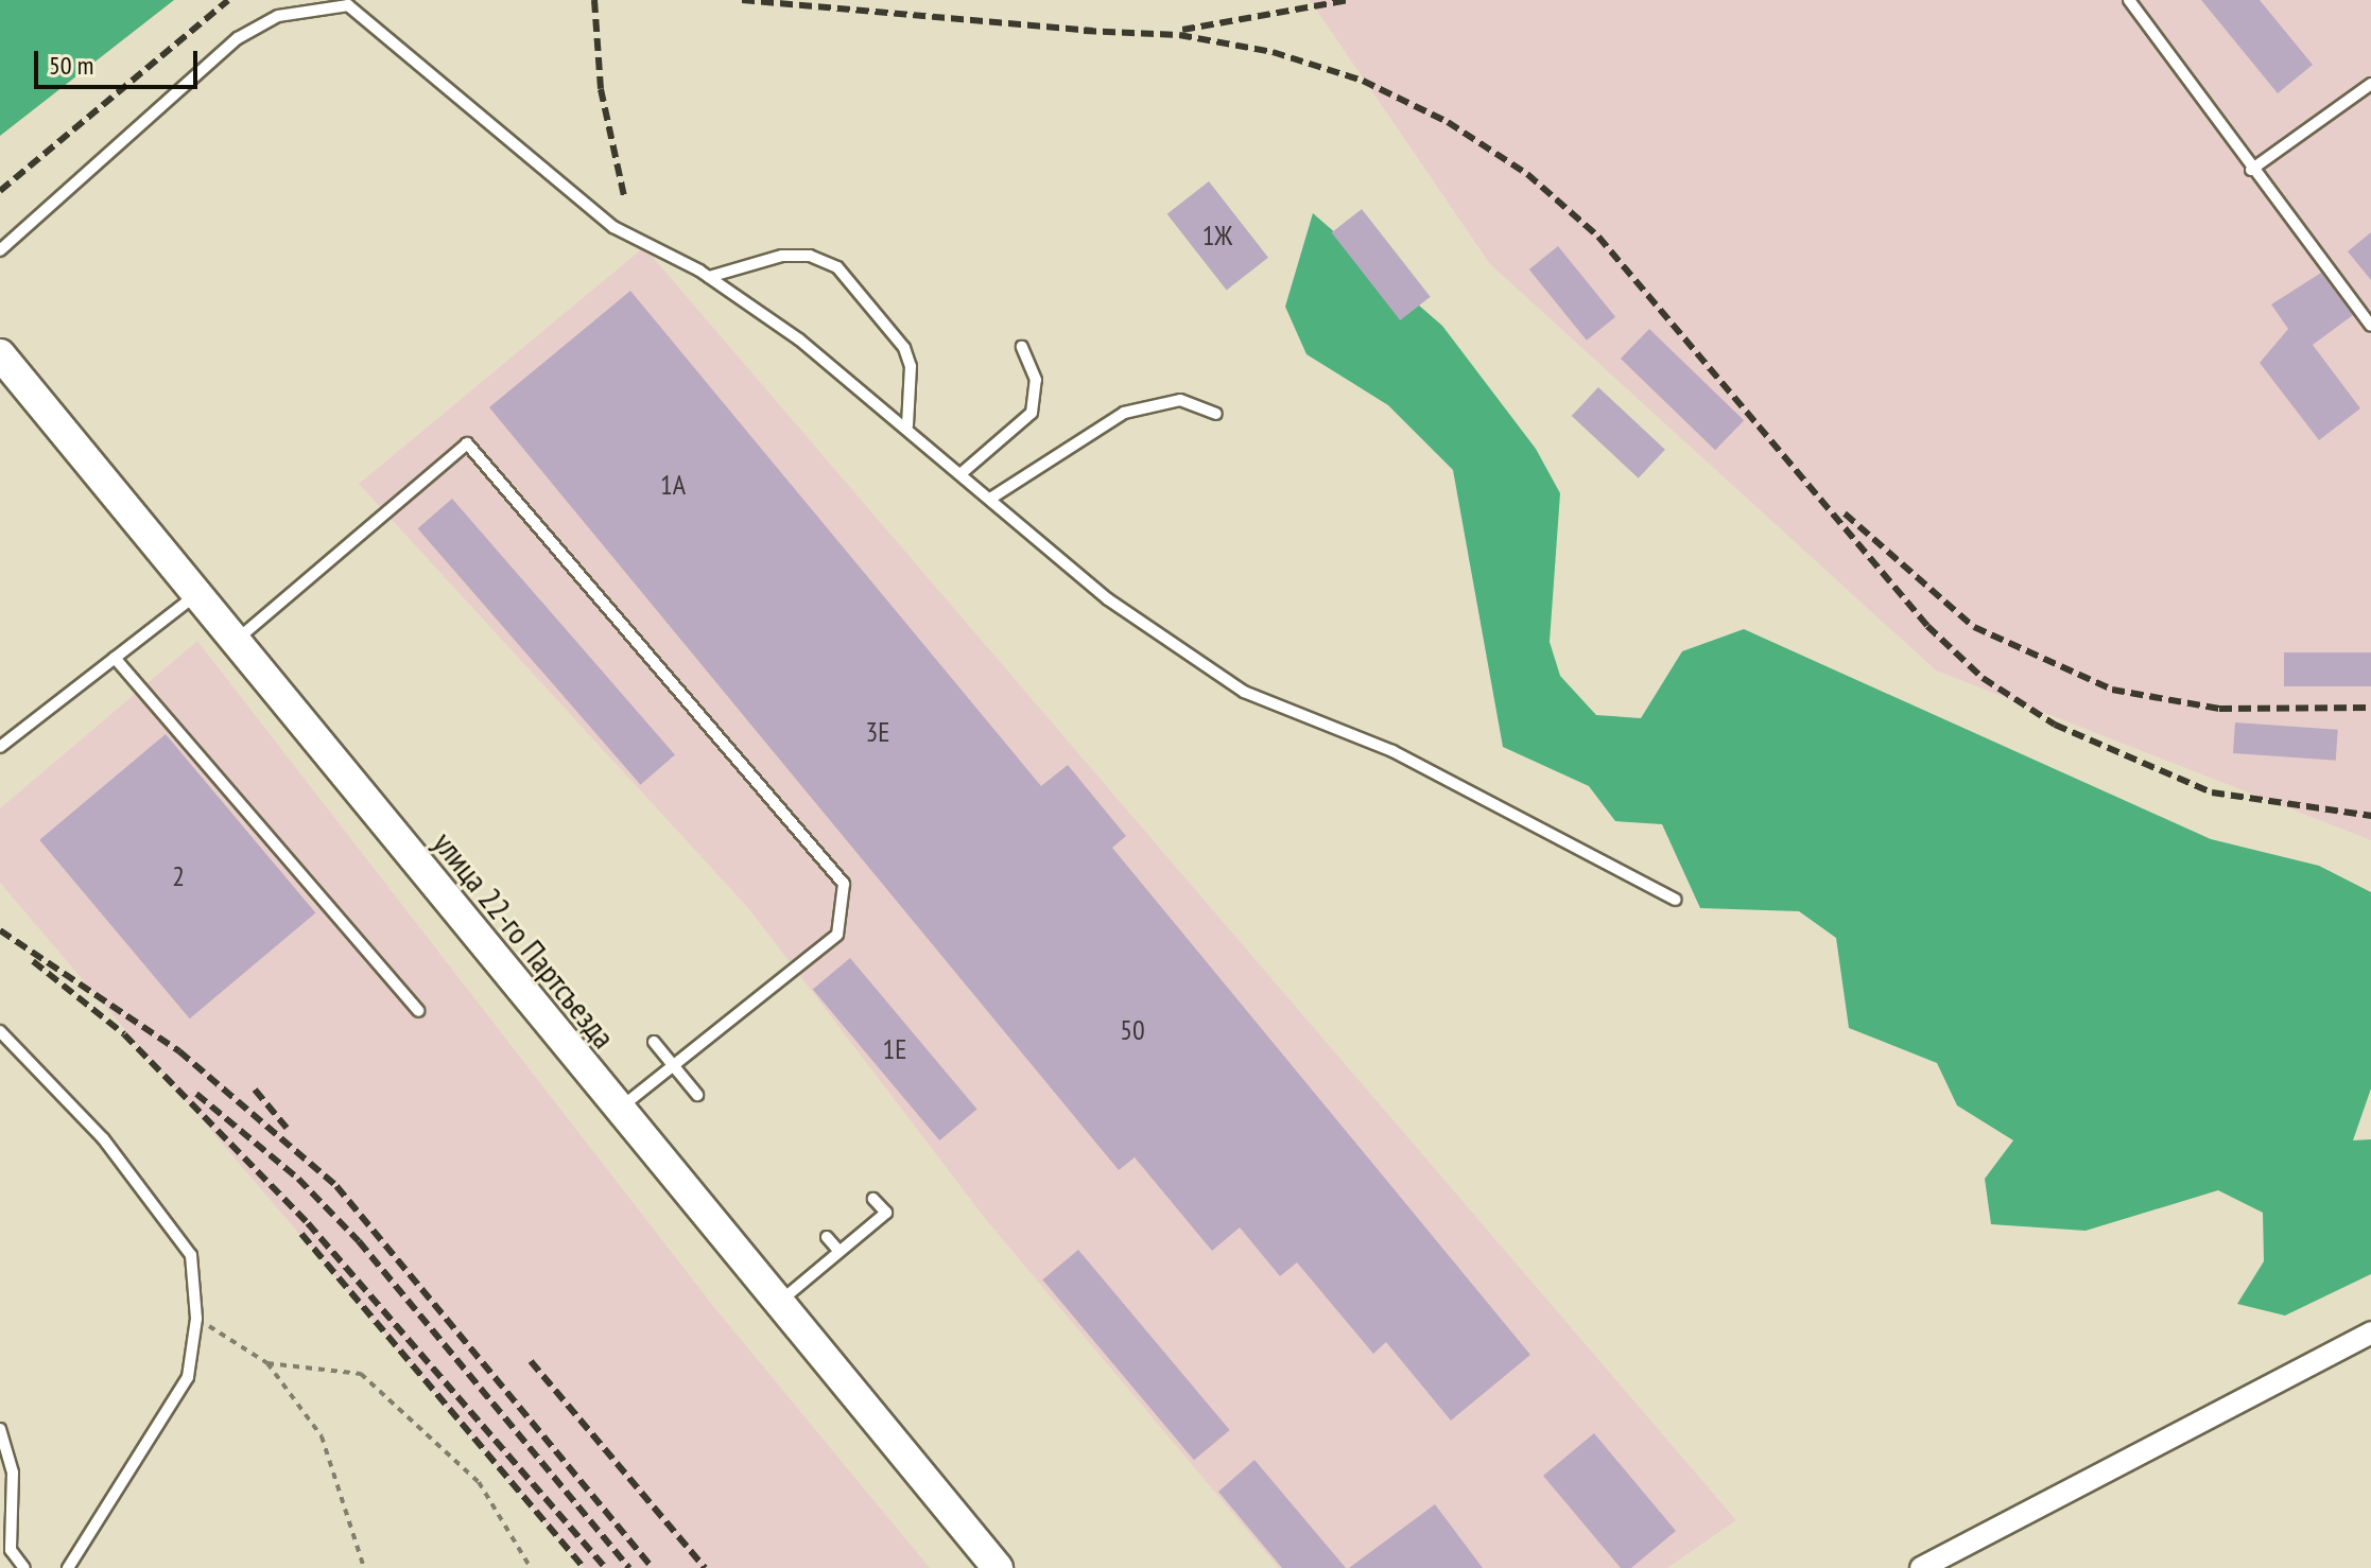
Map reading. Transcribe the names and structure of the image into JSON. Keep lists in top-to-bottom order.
{
  "streets": {
    "street": ["улица 22-го Партсъезда"]
  },
  "house_numbers": [
    "1Ж",
    "1А",
    "3Е",
    "2",
    "50",
    "1Е"
  ],
  "scale_bar": "50 m"
}
